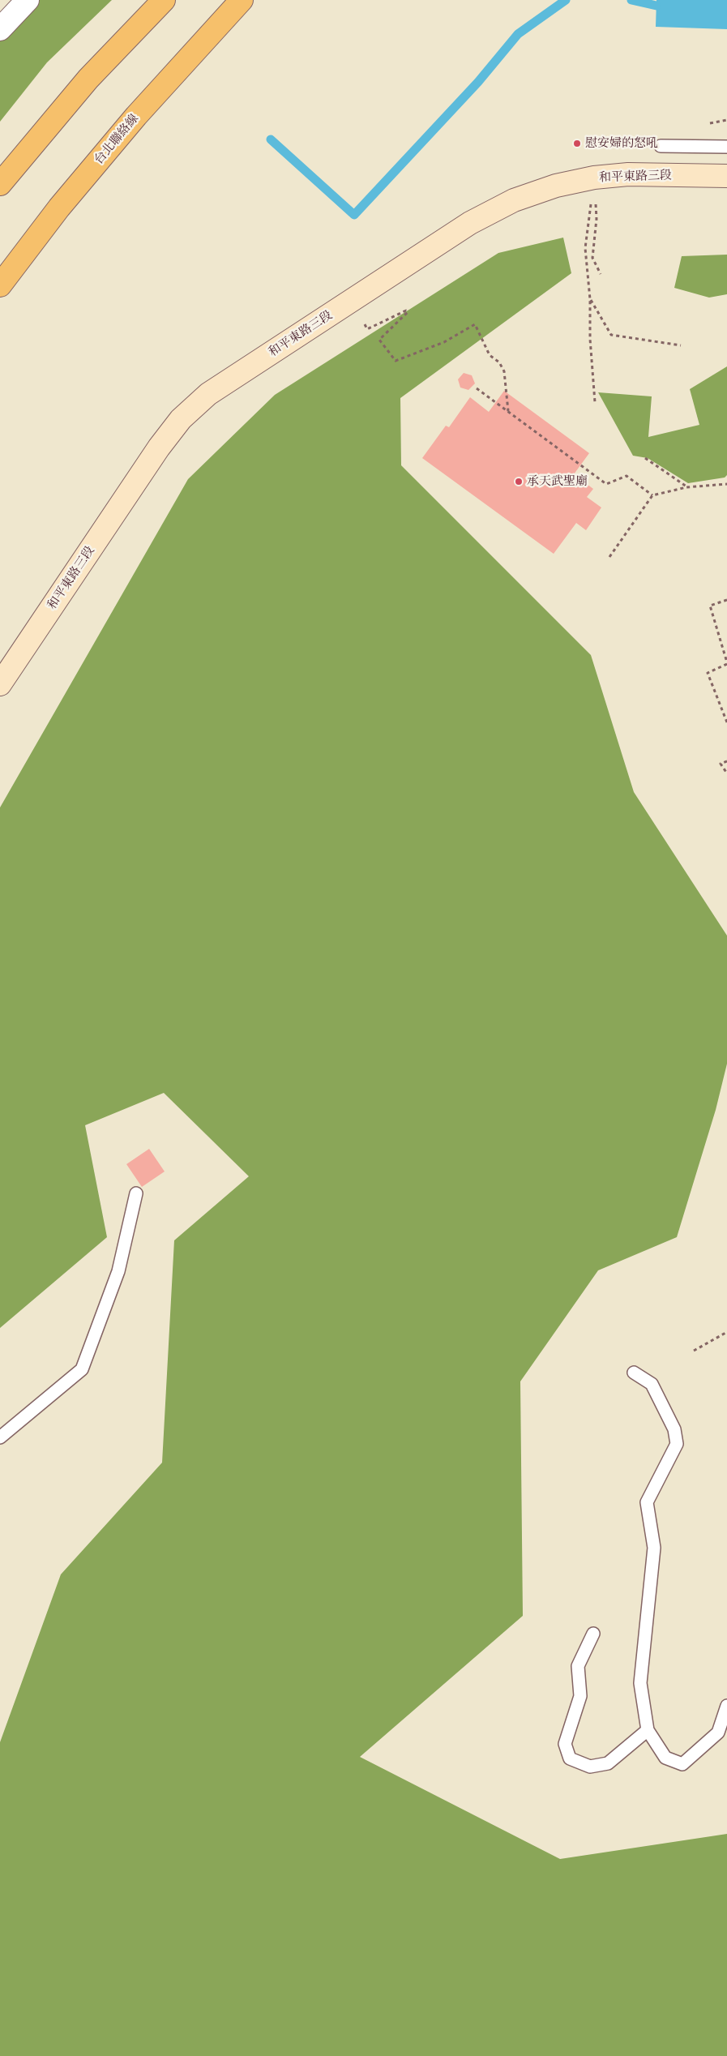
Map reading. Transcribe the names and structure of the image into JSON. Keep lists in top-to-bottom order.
{
  "streets": {
    "highway": ["台北聯絡線"],
    "main road": ["和平東路三段"]
  },
  "places": ["慰安婦的怒吼", "承天武聖廟"]
}
